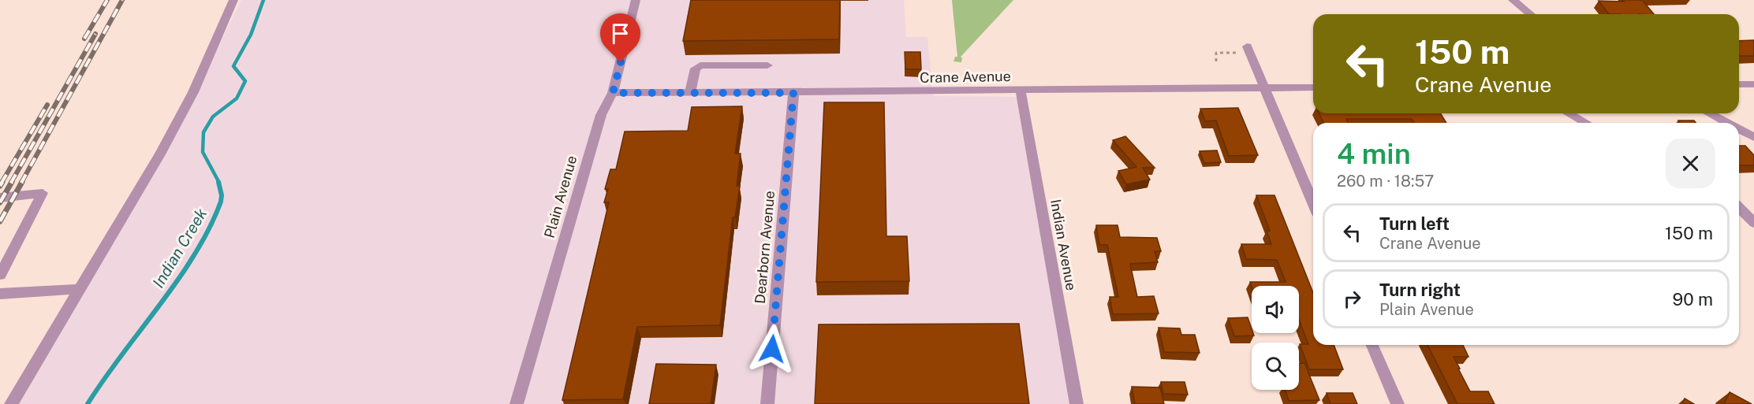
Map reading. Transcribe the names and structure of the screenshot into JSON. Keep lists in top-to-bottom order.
{
  "streets": {
    "street": [
      "Crane Avenue",
      "Plain Avenue",
      "Indian Avenue",
      "Dearborn Avenue"
    ]
  },
  "crossings": [
    ["Crane Avenue", "Plain Avenue"],
    ["Crane Avenue", "Indian Avenue"],
    ["Crane Avenue", "Dearborn Avenue"]
  ],
  "water": ["Indian Creek"],
  "page": {
    "turn": ["150 m", "Crane Avenue"],
    "heading": ["4 min", "260 m · 18:57"],
    "list": [
      {
        "name": "Turn left",
        "note": "Crane Avenue",
        "value": "150 m"
      },
      {
        "name": "Turn right",
        "note": "Plain Avenue",
        "value": "90 m"
      }
    ]
  }
}
